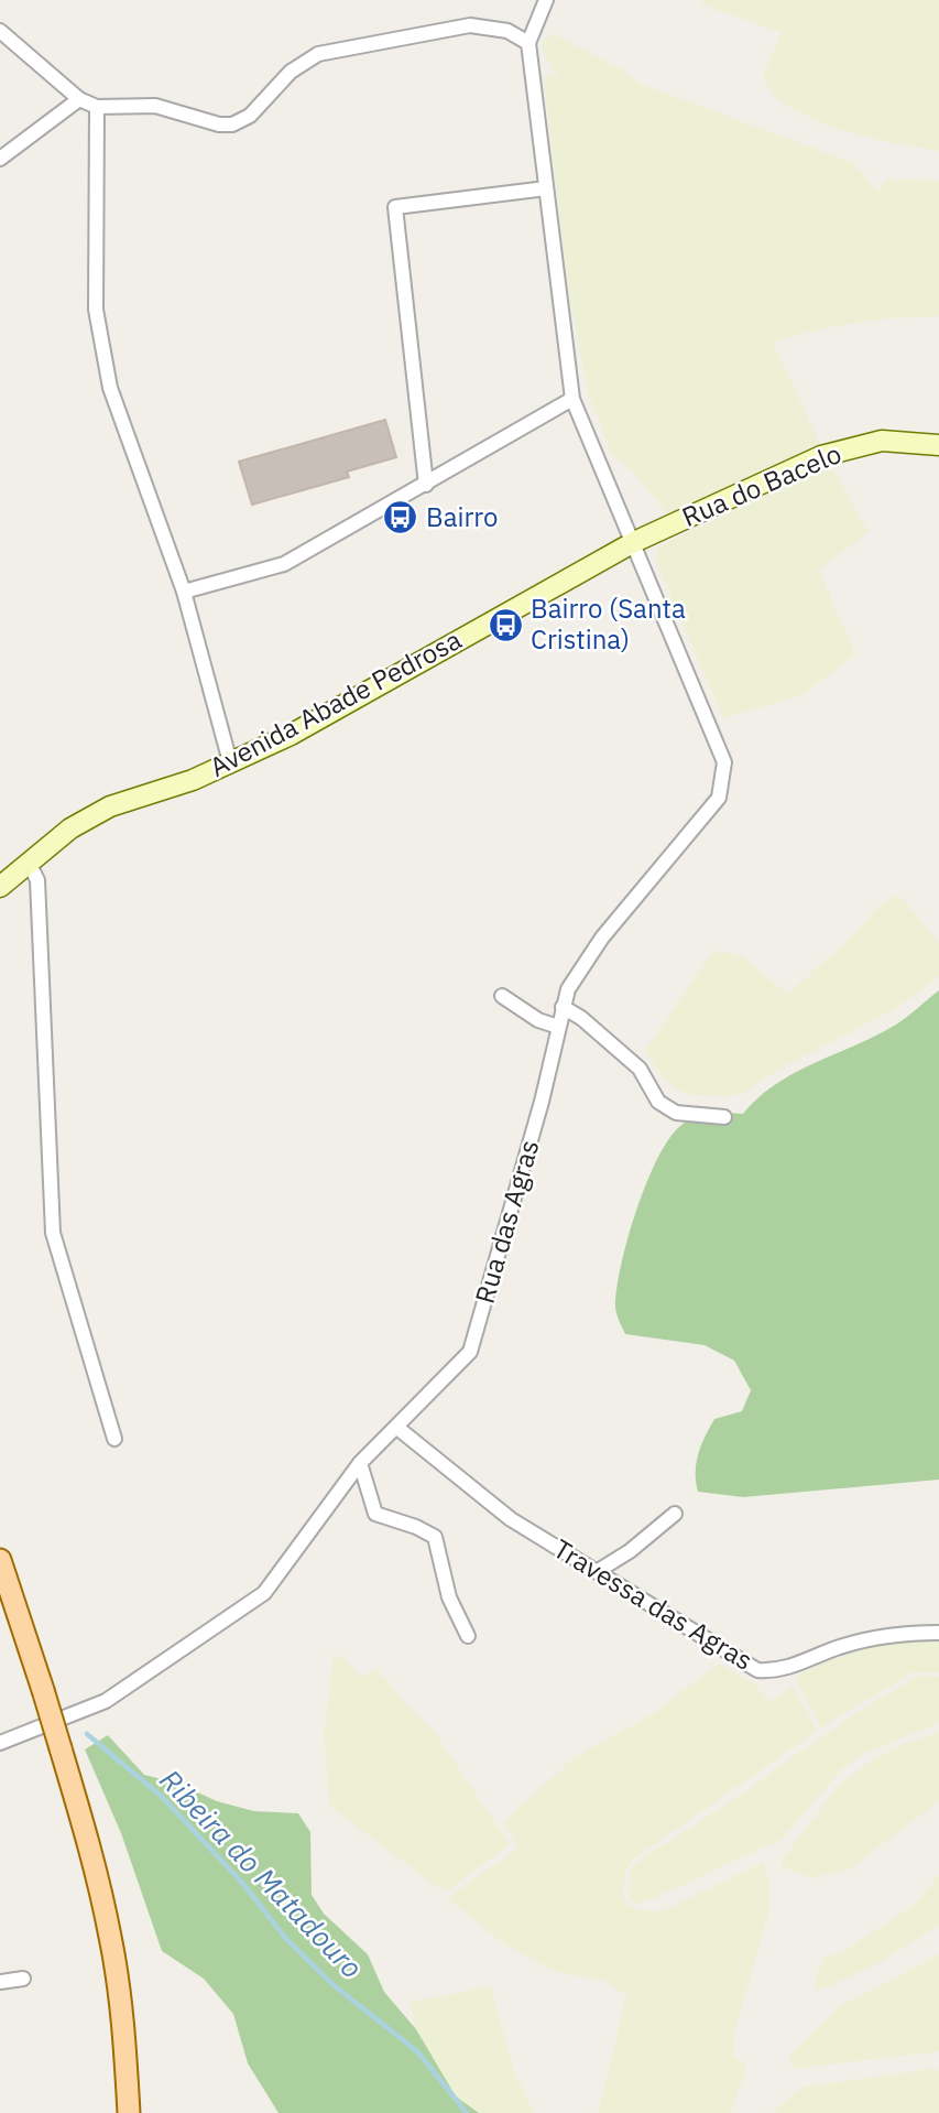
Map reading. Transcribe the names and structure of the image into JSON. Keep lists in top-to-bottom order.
{
  "streets": {
    "street": [
      "Rua do Bacelo",
      "Avenida Abade Pedrosa",
      "Rua das Agras",
      "Travessa das Agras"
    ]
  },
  "crossings": [
    ["Rua do Bacelo", "Avenida Abade Pedrosa"],
    ["Rua do Bacelo", "Rua das Agras"],
    ["Avenida Abade Pedrosa", "Rua das Agras"],
    ["Rua das Agras", "Travessa das Agras"]
  ],
  "water": ["Ribeira do Matadouro"],
  "places": {
    "bus stop": ["Bairro", "Bairro (Santa Cristina)"]
  }
}
